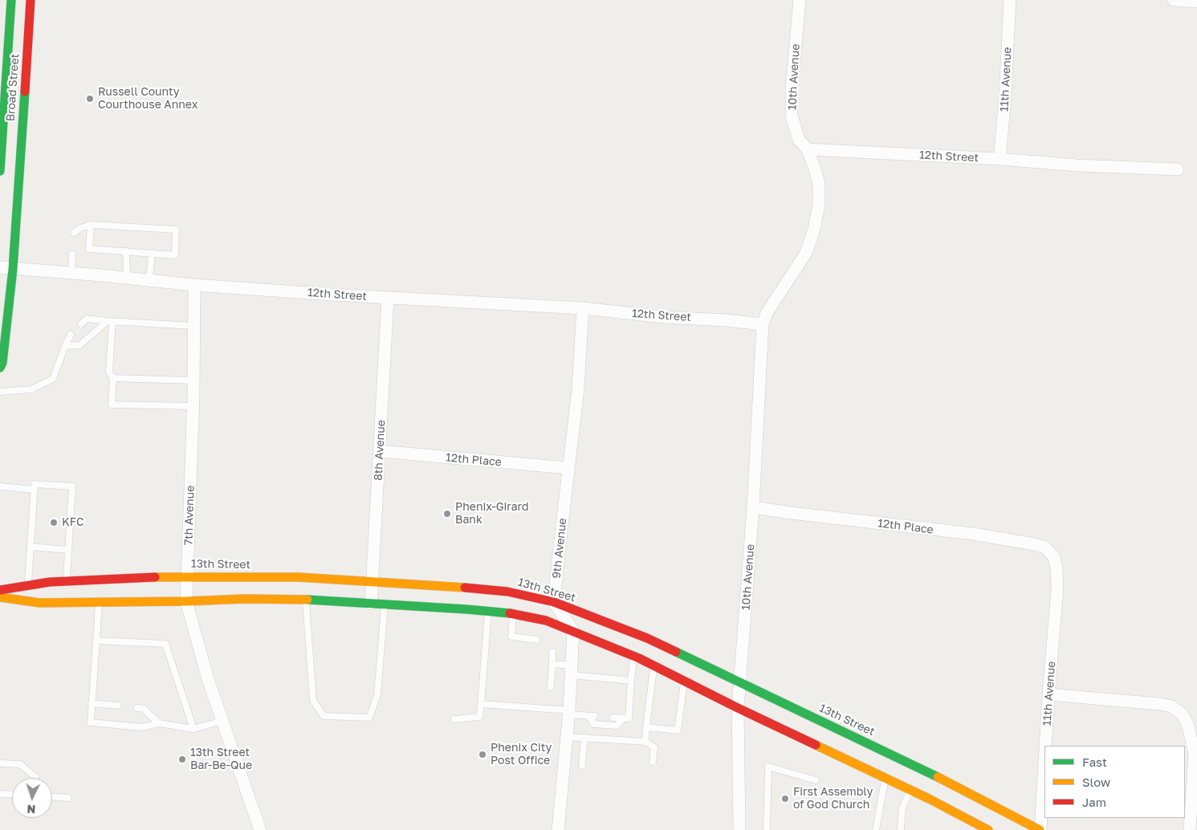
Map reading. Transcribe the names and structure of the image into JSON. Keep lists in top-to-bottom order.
{
  "streets": {
    "main road": ["Broad Street", "13th Street"],
    "street": [
      "10th Avenue",
      "11th Avenue",
      "12th Street",
      "8th Avenue",
      "12th Place",
      "7th Avenue",
      "9th Avenue"
    ]
  },
  "crossings": [
    ["10th Avenue", "12th Street"],
    ["10th Avenue", "12th Place"],
    ["10th Avenue", "13th Street"],
    ["11th Avenue", "12th Street"],
    ["11th Avenue", "12th Place"],
    ["11th Avenue", "13th Street"],
    ["Broad Street", "12th Street"],
    ["12th Street", "8th Avenue"],
    ["12th Street", "7th Avenue"],
    ["12th Street", "9th Avenue"],
    ["8th Avenue", "12th Place"],
    ["8th Avenue", "13th Street"],
    ["12th Place", "9th Avenue"],
    ["7th Avenue", "13th Street"],
    ["9th Avenue", "13th Street"]
  ],
  "places": [
    "Russell County Courthouse Annex",
    "Phenix-Girard Bank",
    "KFC",
    "Phenix City Post Office",
    "13th Street Bar-Be-Que",
    "First Assembly of God Church"
  ],
  "legend": ["Fast", "Slow", "Jam"],
  "north": "bottom"
}
